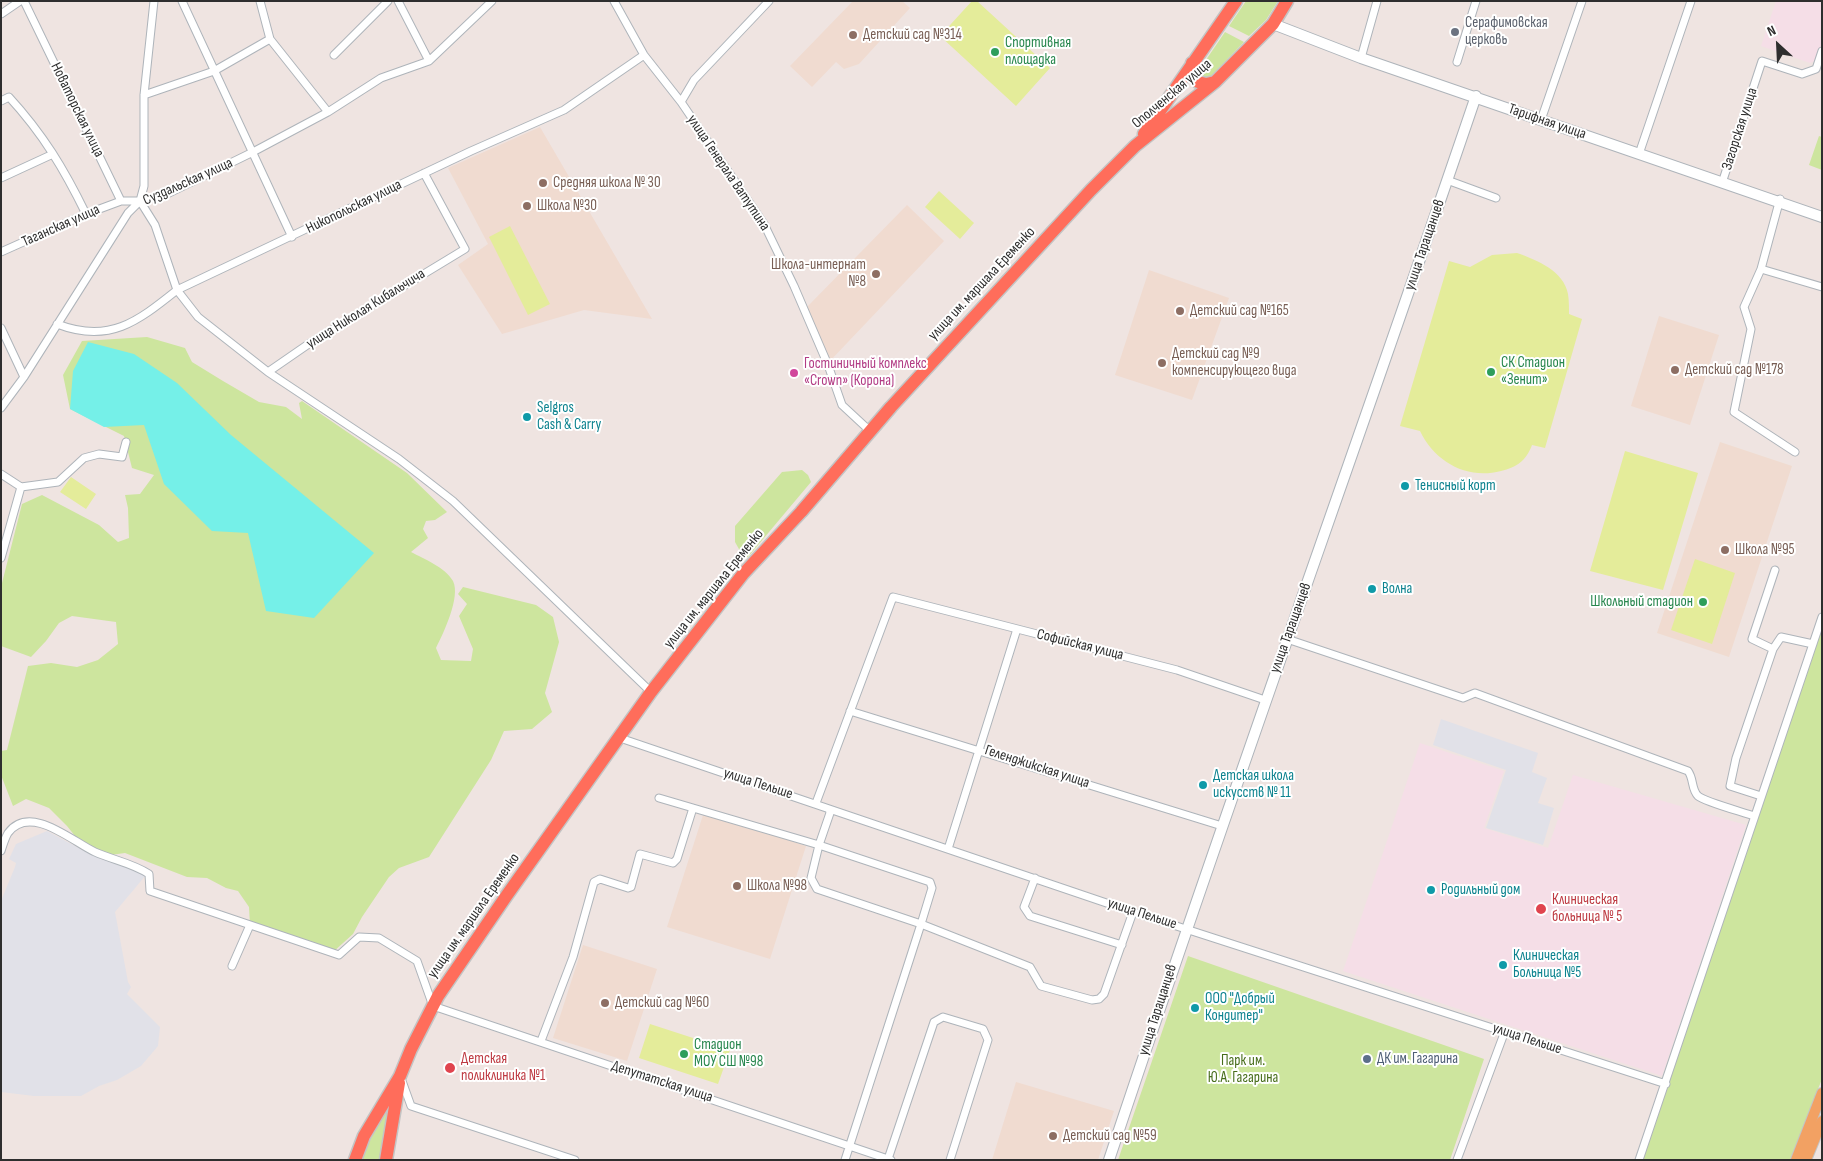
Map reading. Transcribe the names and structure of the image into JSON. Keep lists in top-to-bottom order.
{
  "streets": {
    "highway": ["Ополченская улица", "улица им. маршала Еременко"],
    "street": [
      "Новаторская улица",
      "Тарифная улица",
      "Загорская улица",
      "улица Генерала Ватутина",
      "Суздальская улица",
      "Никопольская улица",
      "Таганская улица",
      "улица Таращанцев",
      "улица Николая Кибальчича",
      "Софийская улица",
      "Геленджикская улица",
      "улица Пельше",
      "Депутатская улица"
    ]
  },
  "crossings": [
    ["Ополченская улица", "Тарифная улица"],
    ["Ополченская улица", "улица им. маршала Еременко"],
    ["Новаторская улица", "Таганская улица"],
    ["Тарифная улица", "Загорская улица"],
    ["Тарифная улица", "улица Таращанцев"],
    ["улица Генерала Ватутина", "Никопольская улица"],
    ["улица Генерала Ватутина", "улица им. маршала Еременко"],
    ["Суздальская улица", "Никопольская улица"],
    ["Никопольская улица", "улица Николая Кибальчича"],
    ["улица Таращанцев", "Софийская улица"],
    ["улица Таращанцев", "Геленджикская улица"],
    ["улица Таращанцев", "улица Пельше"],
    ["улица им. маршала Еременко", "улица Пельше"],
    ["улица им. маршала Еременко", "Депутатская улица"],
    ["Софийская улица", "Геленджикская улица"]
  ],
  "parks": ["Парк им. Ю.А. Гагарина"],
  "places": [
    "Серафимовская церковь",
    "Детский сад №314",
    "Спортивная площадка",
    "Средняя школа № 30",
    "Школа №30",
    "Школа-интернат №8",
    "Детский сад №165",
    "Детский сад №9 компенсирующего вида",
    "Детский сад №178",
    "СК Стадион «Зенит»",
    "Гостиничный комплекс «Crown» (Корона)",
    "Selgros Cash & Carry",
    "Тенисный корт",
    "Школа №95",
    "Волна",
    "Школьный стадион",
    "Детская школа искусств № 11",
    "Школа №98",
    "Родильный дом",
    "Клиническая больница № 5",
    "Клиническая Больница №5",
    "Детский сад №60",
    "ООО \"Добрый Кондитер\"",
    "Стадион МОУ СШ №98",
    "ДК им. Гагарина",
    "Детская поликлиника №1",
    "Детский сад №59"
  ],
  "north": "top left"
}
